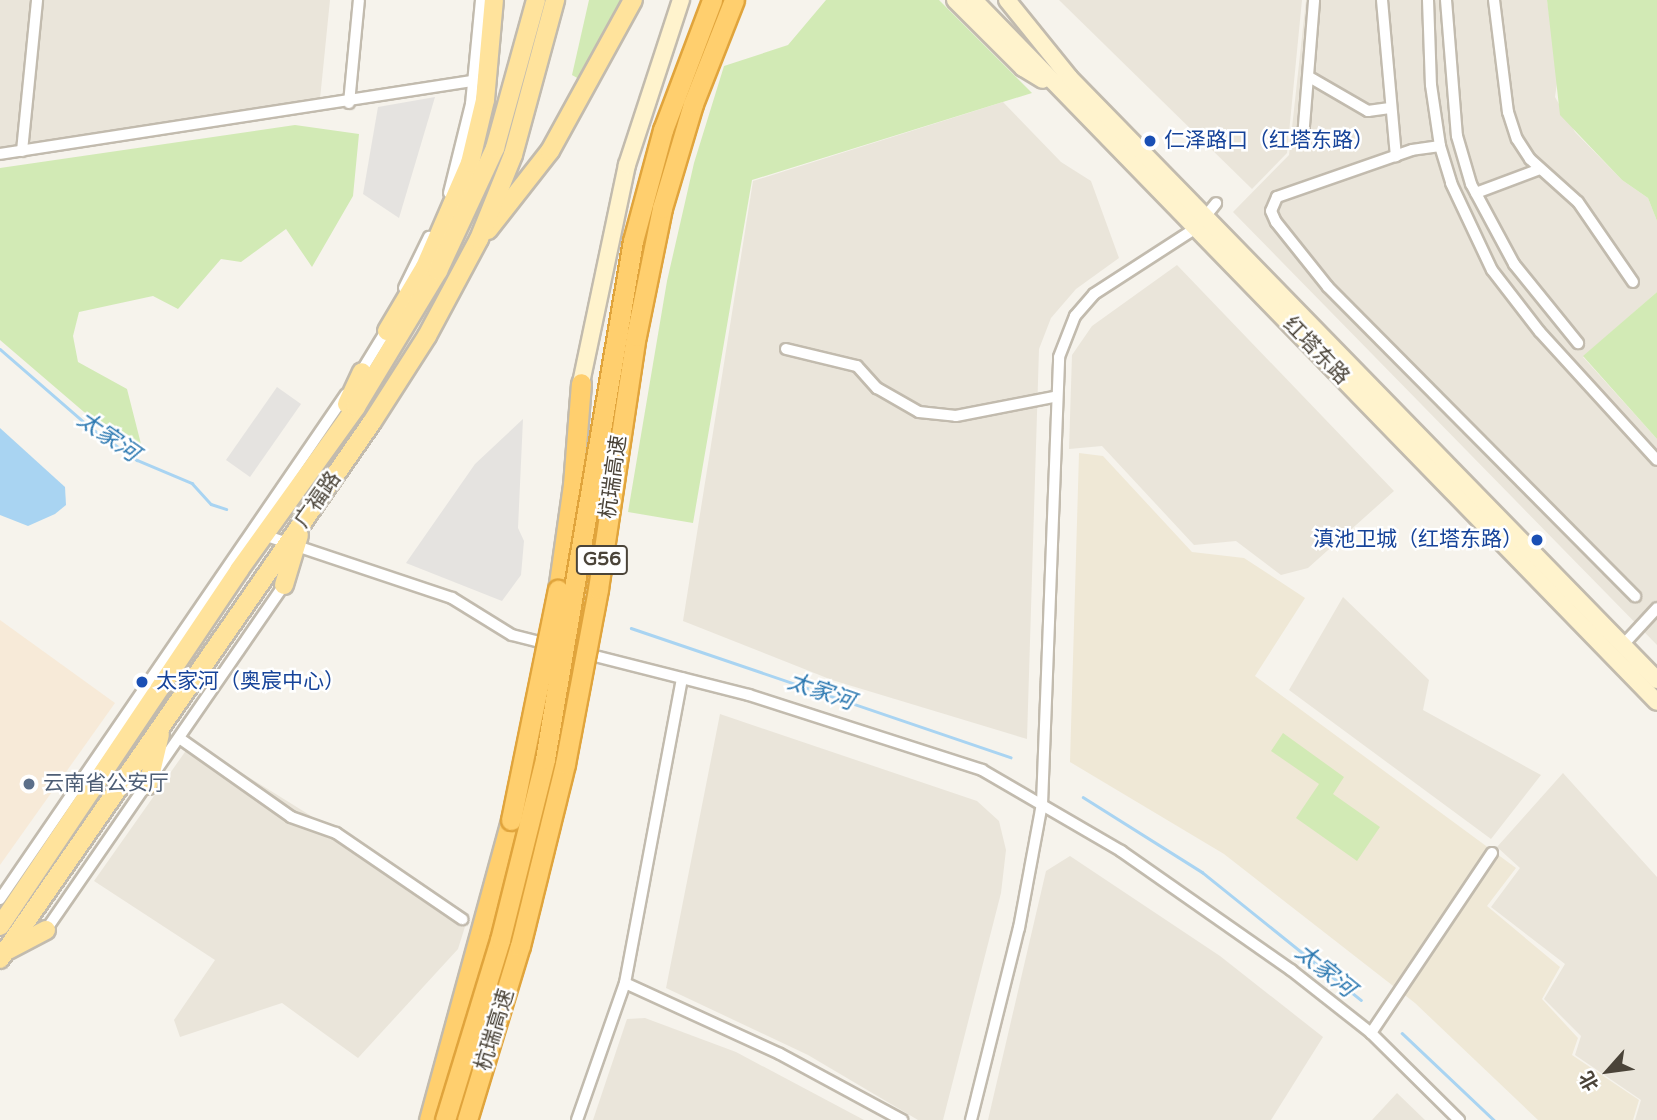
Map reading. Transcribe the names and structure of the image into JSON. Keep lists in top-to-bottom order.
{
  "streets": {
    "highway": ["杭瑞高速", "G56"],
    "main road": ["红塔东路", "广福路"]
  },
  "water": ["太家河"],
  "places": [
    "仁泽路口（红塔东路）",
    "滇池卫城（红塔东路）",
    "太家河（奥宸中心）",
    "云南省公安厅"
  ],
  "north": "bottom left"
}
